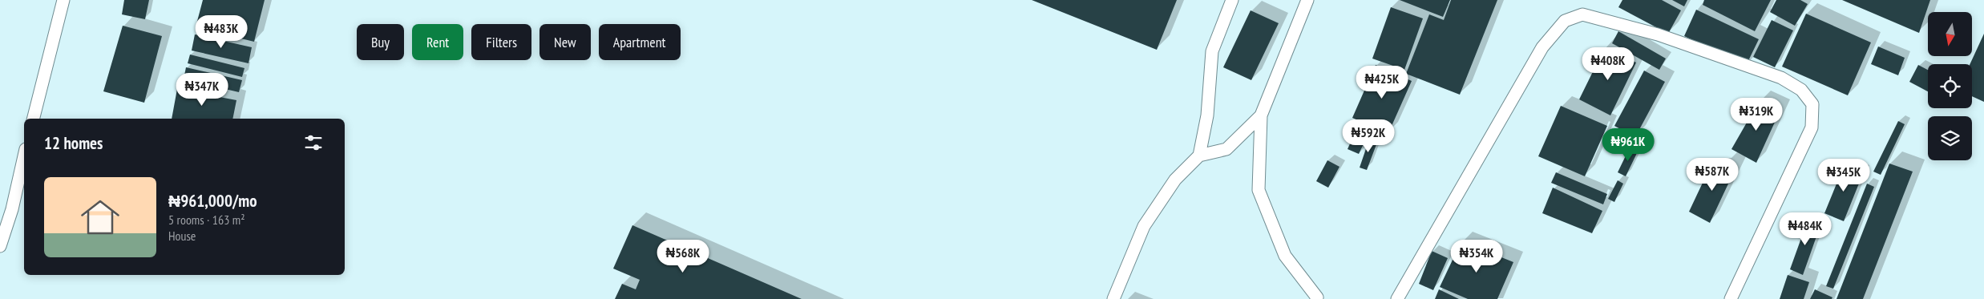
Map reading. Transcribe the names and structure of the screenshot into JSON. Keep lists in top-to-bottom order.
{
  "north": "bottom",
  "page": {
    "price": [
      "₦483K",
      "₦408K",
      "₦425K",
      "₦347K",
      "₦319K",
      "₦592K",
      "₦961K",
      "₦587K",
      "₦345K",
      "₦484K",
      "₦568K",
      "₦354K"
    ],
    "chip": [
      "Buy",
      "Rent",
      "Filters",
      "New",
      "Apartment"
    ],
    "heading": "12 homes",
    "list": [
      {
        "name": "₦961,000/mo",
        "note": "5 rooms · 163 m² · House"
      }
    ]
  }
}
